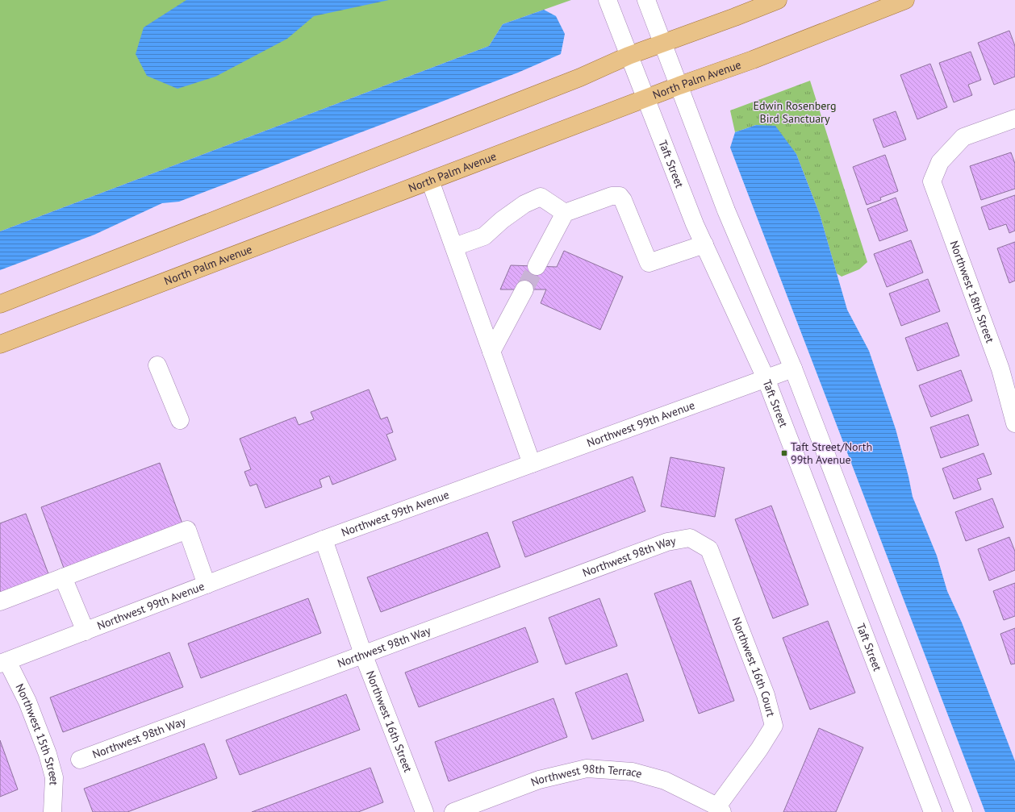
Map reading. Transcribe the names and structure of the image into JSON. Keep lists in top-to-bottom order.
{
  "streets": {
    "main road": ["North Palm Avenue"],
    "street": [
      "Taft Street",
      "Northwest 18th Street",
      "Northwest 99th Avenue",
      "Northwest 98th Way",
      "Northwest 16th Court",
      "Northwest 16th Street",
      "Northwest 15th Street",
      "Northwest 98th Terrace"
    ]
  },
  "crossings": [
    ["North Palm Avenue", "Taft Street"],
    ["Taft Street", "Northwest 99th Avenue"],
    ["Northwest 99th Avenue", "Northwest 16th Street"],
    ["Northwest 99th Avenue", "Northwest 15th Street"],
    ["Northwest 98th Way", "Northwest 16th Court"],
    ["Northwest 98th Way", "Northwest 16th Street"],
    ["Northwest 16th Court", "Northwest 98th Terrace"]
  ],
  "parks": ["Edwin Rosenberg Bird Sanctuary"],
  "places": {
    "transit": ["Taft Street/North 99th Avenue"]
  }
}
